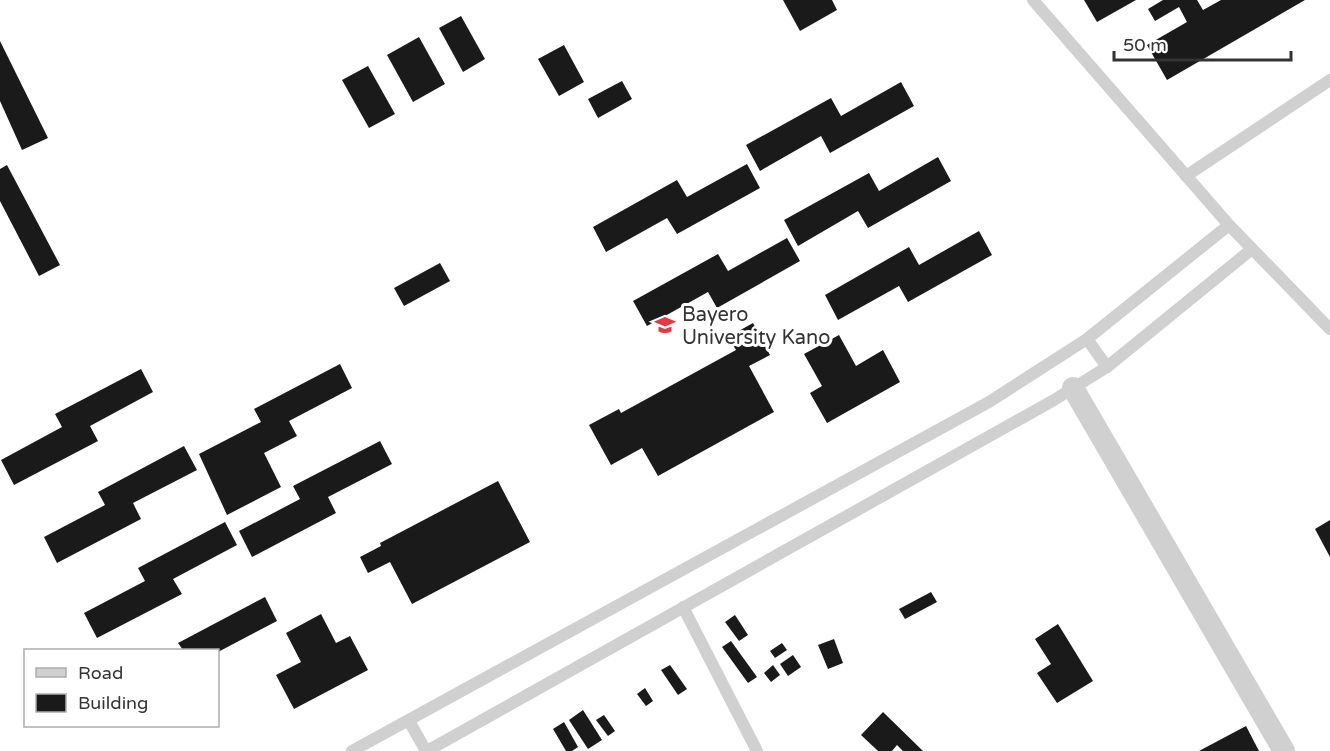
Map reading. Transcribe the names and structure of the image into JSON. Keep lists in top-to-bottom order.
{
  "places": {
    "school or university": ["Bayero University Kano"]
  },
  "legend": ["Road", "Building"],
  "scale_bar": "50 m"
}
